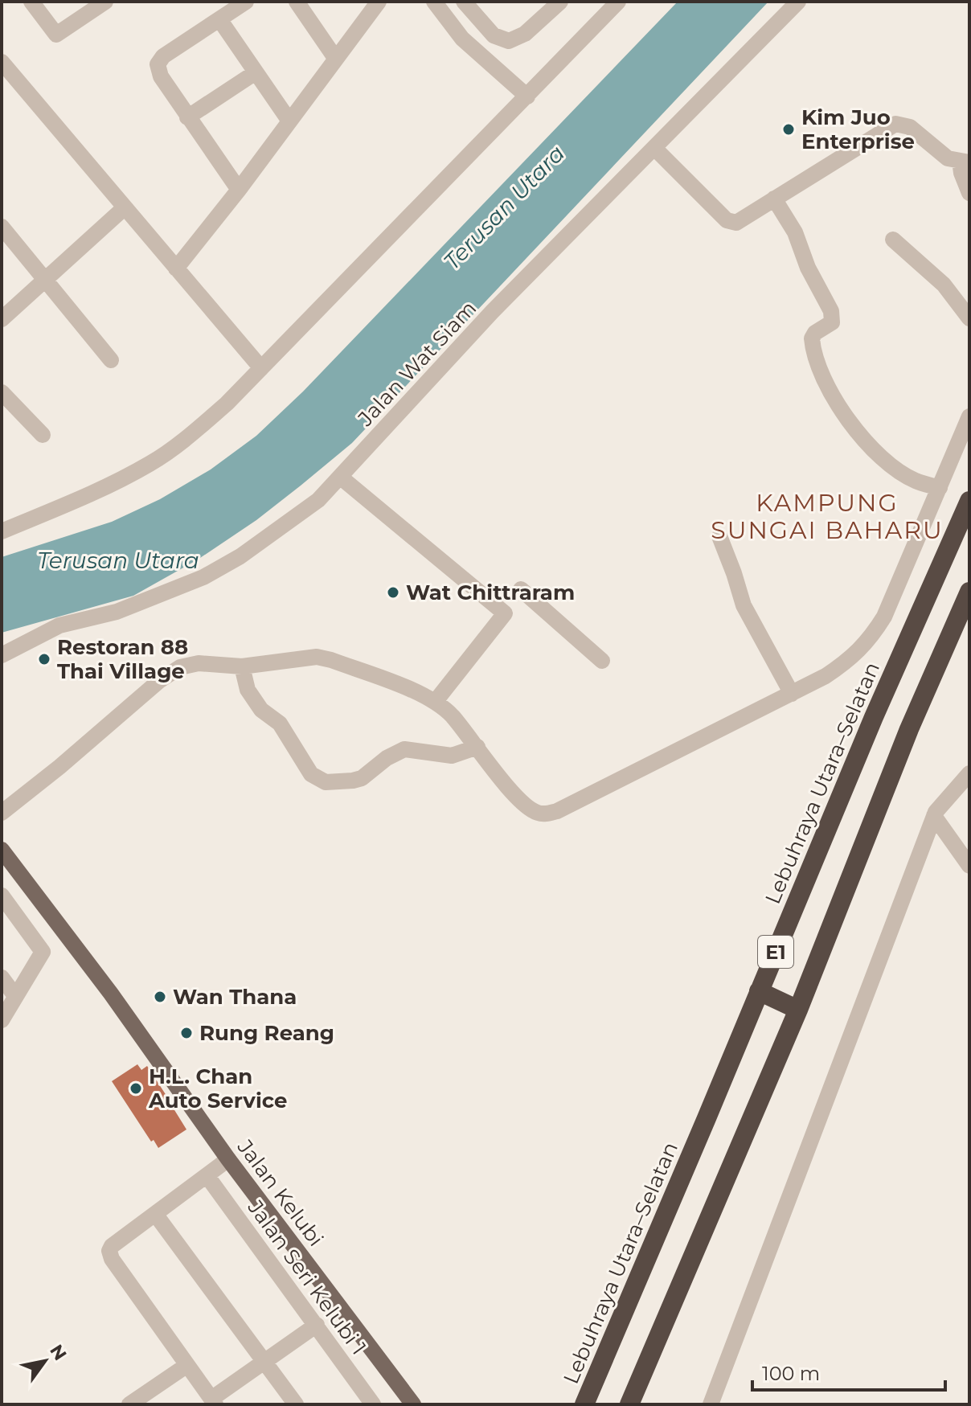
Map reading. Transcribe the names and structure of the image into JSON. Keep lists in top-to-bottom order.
{
  "streets": {
    "highway": ["Lebuhraya Utara–Selatan", "E1"],
    "main road": ["Jalan Kelubi"],
    "street": ["Jalan Wat Siam", "Jalan Seri Kelubi 1"]
  },
  "districts": ["KAMPUNG SUNGAI BAHARU"],
  "water": ["Terusan Utara"],
  "places": [
    "Kim Juo Enterprise",
    "Wat Chittraram",
    "Restoran 88 Thai Village",
    "Wan Thana",
    "Rung Reang",
    "H.L. Chan Auto Service"
  ],
  "scale_bar": "100 m",
  "north": "top right"
}
